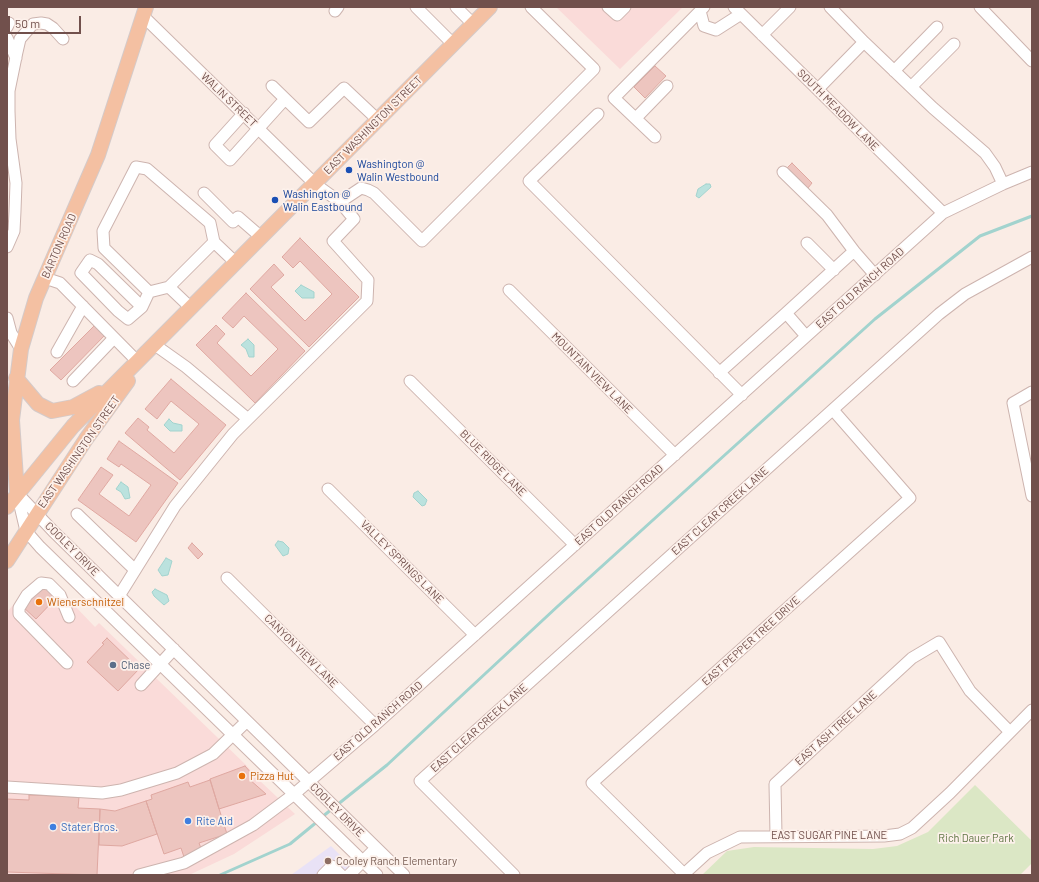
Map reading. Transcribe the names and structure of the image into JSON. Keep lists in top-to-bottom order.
{
  "streets": {
    "main road": ["EAST WASHINGTON STREET", "BARTON ROAD"],
    "street": [
      "WALIN STREET",
      "SOUTH MEADOW LANE",
      "EAST OLD RANCH ROAD",
      "MOUNTAIN VIEW LANE",
      "BLUE RIDGE LANE",
      "EAST CLEAR CREEK LANE",
      "COOLEY DRIVE",
      "VALLEY SPRINGS LANE",
      "EAST PEPPER TREE DRIVE",
      "CANYON VIEW LANE",
      "EAST ASH TREE LANE",
      "EAST SUGAR PINE LANE"
    ]
  },
  "crossings": [
    ["WALIN STREET", "EAST WASHINGTON STREET"],
    ["WALIN STREET", "BARTON ROAD"],
    ["SOUTH MEADOW LANE", "EAST OLD RANCH ROAD"],
    ["EAST WASHINGTON STREET", "BARTON ROAD"],
    ["EAST WASHINGTON STREET", "COOLEY DRIVE"],
    ["BARTON ROAD", "COOLEY DRIVE"],
    ["EAST OLD RANCH ROAD", "MOUNTAIN VIEW LANE"],
    ["EAST OLD RANCH ROAD", "BLUE RIDGE LANE"],
    ["EAST OLD RANCH ROAD", "COOLEY DRIVE"],
    ["EAST OLD RANCH ROAD", "VALLEY SPRINGS LANE"],
    ["EAST OLD RANCH ROAD", "CANYON VIEW LANE"],
    ["EAST CLEAR CREEK LANE", "EAST PEPPER TREE DRIVE"],
    ["EAST PEPPER TREE DRIVE", "EAST SUGAR PINE LANE"],
    ["EAST ASH TREE LANE", "EAST SUGAR PINE LANE"]
  ],
  "parks": ["Rich Dauer Park"],
  "places": [
    "Washington @ Walin Westbound",
    "Washington @ Walin Eastbound",
    "Wienerschnitzel",
    "Chase",
    "Pizza Hut",
    "Rite Aid",
    "Stater Bros.",
    "Cooley Ranch Elementary"
  ],
  "scale_bar": "50 m"
}
